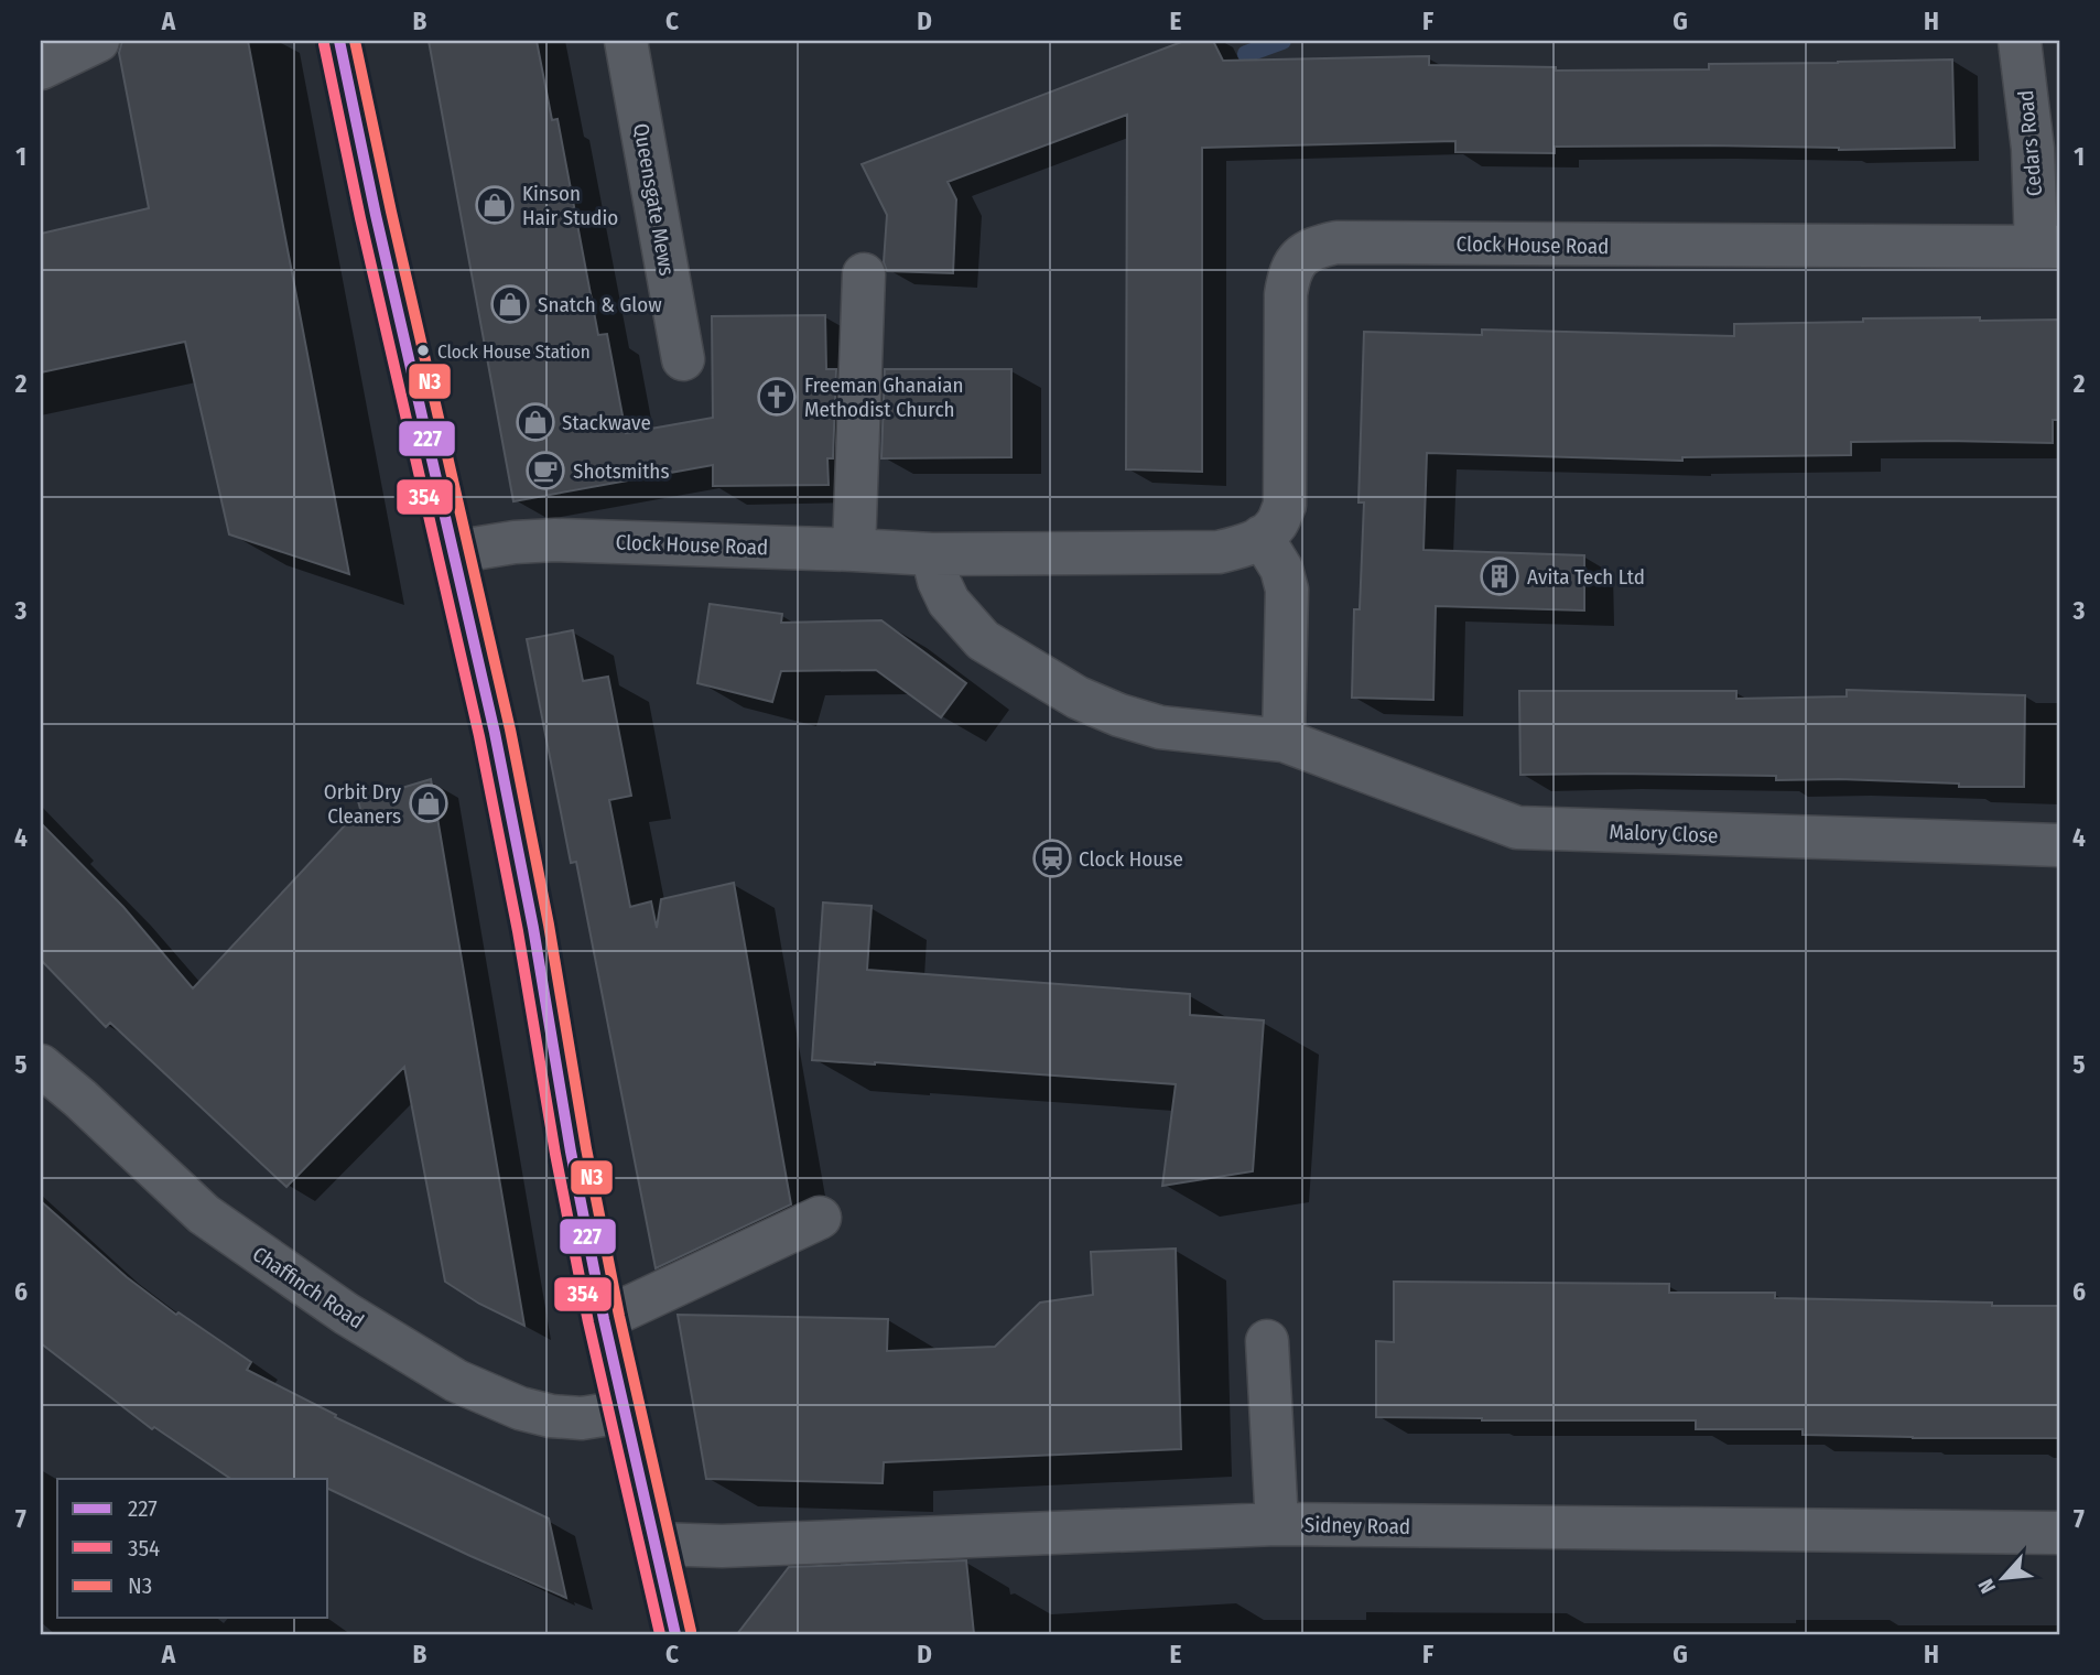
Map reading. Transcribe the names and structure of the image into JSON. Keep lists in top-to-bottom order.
{
  "streets": {
    "street": [
      "Cedars Road",
      "Queensgate Mews",
      "Clock House Road",
      "Malory Close",
      "Chaffinch Road",
      "Sidney Road"
    ]
  },
  "crossings": [
    ["Cedars Road", "Clock House Road"]
  ],
  "places": {
    "shop": [
      "Kinson Hair Studio",
      "Snatch & Glow",
      "Stackwave",
      "Orbit Dry Cleaners"
    ],
    "other": ["Clock House Station"],
    "church": ["Freeman Ghanaian Methodist Church"],
    "cafe": ["Shotsmiths"],
    "building": ["Avita Tech Ltd"],
    "station": ["Clock House"]
  },
  "lines": ["transit line 227", "transit line N3", "transit line 354"],
  "legend": ["227", "354", "N3"],
  "north": "bottom left",
  "grid": {
    "columns": [
      "A",
      "B",
      "C",
      "D",
      "E",
      "F",
      "G",
      "H"
    ],
    "rows": [
      "1",
      "2",
      "3",
      "4",
      "5",
      "6",
      "7"
    ]
  }
}
